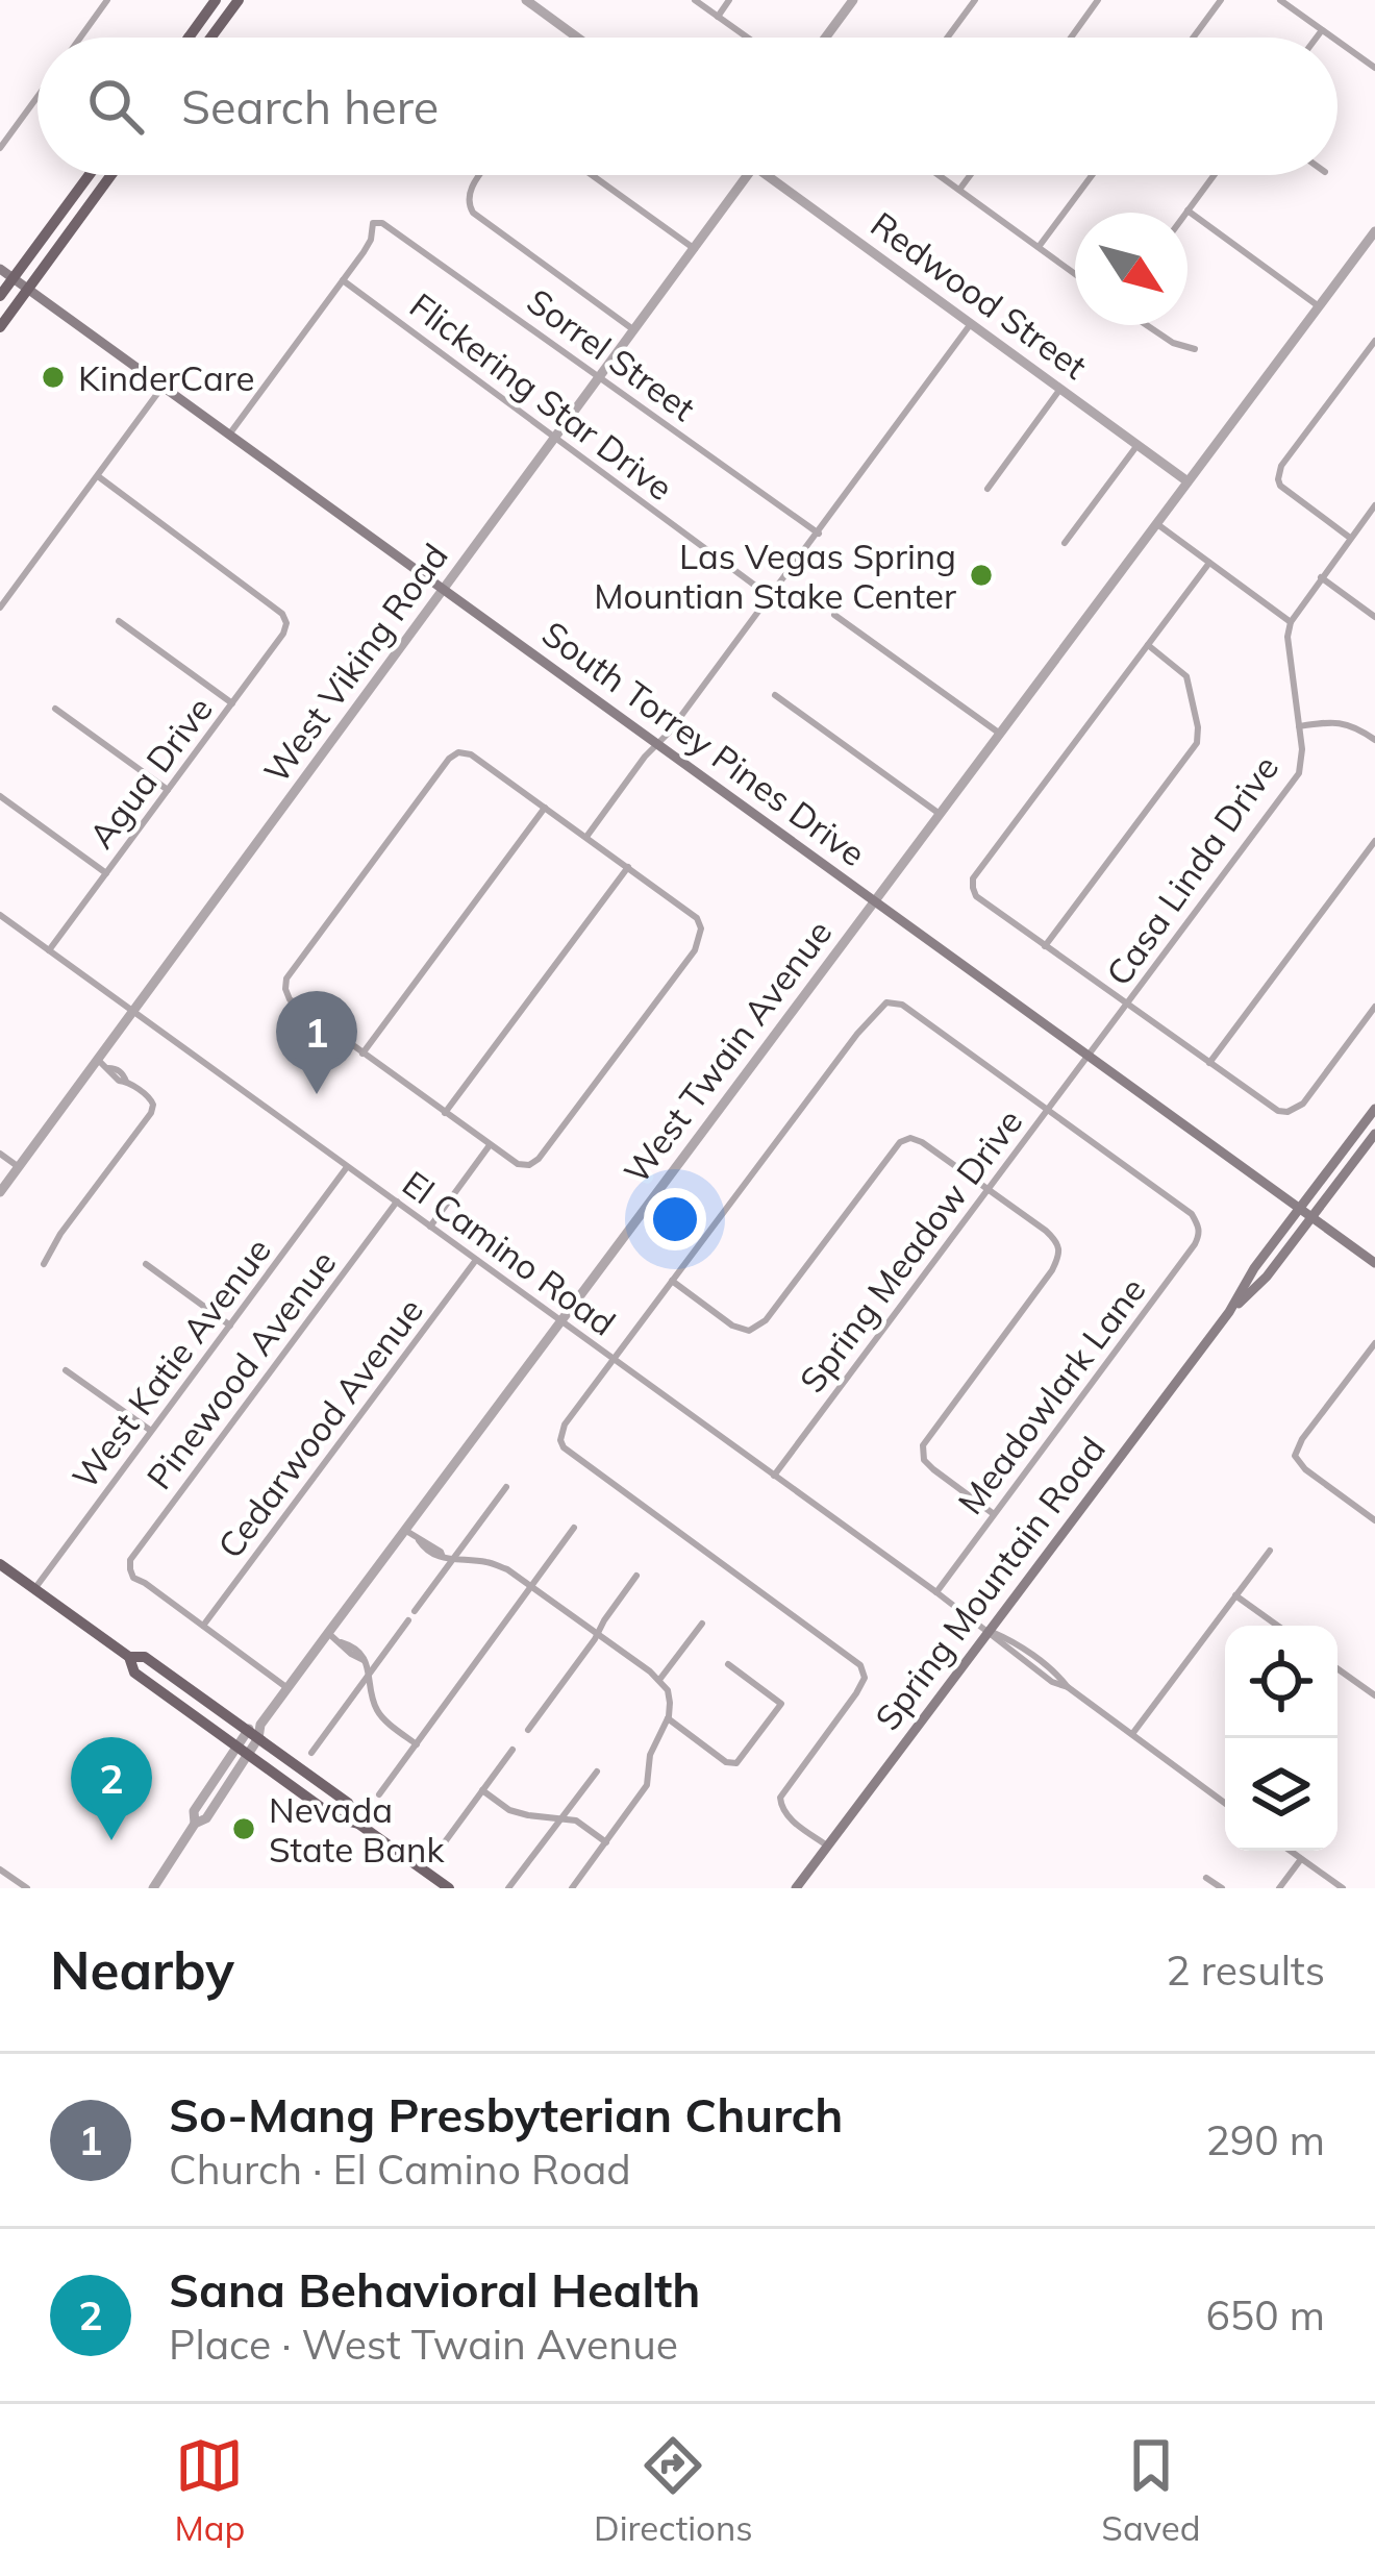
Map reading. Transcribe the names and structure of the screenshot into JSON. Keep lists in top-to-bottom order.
{
  "streets": {
    "main road": ["South Torrey Pines Drive", "Spring Mountain Road"],
    "street": [
      "Redwood Street",
      "Sorrel Street",
      "Flickering Star Drive",
      "West Viking Road",
      "Agua Drive",
      "Casa Linda Drive",
      "West Twain Avenue",
      "Spring Meadow Drive",
      "El Camino Road",
      "West Katie Avenue",
      "Pinewood Avenue",
      "Meadowlark Lane",
      "Cedarwood Avenue"
    ]
  },
  "crossings": [
    ["Redwood Street", "West Twain Avenue"],
    ["Sorrel Street", "Flickering Star Drive"],
    ["Sorrel Street", "West Viking Road"],
    ["Flickering Star Drive", "West Viking Road"],
    ["West Viking Road", "South Torrey Pines Drive"],
    ["West Viking Road", "El Camino Road"],
    ["South Torrey Pines Drive", "Casa Linda Drive"],
    ["South Torrey Pines Drive", "West Twain Avenue"],
    ["South Torrey Pines Drive", "Spring Meadow Drive"],
    ["South Torrey Pines Drive", "Spring Mountain Road"],
    ["Agua Drive", "El Camino Road"],
    ["Casa Linda Drive", "Spring Meadow Drive"],
    ["West Twain Avenue", "El Camino Road"],
    ["Spring Meadow Drive", "El Camino Road"],
    ["Spring Meadow Drive", "Meadowlark Lane"],
    ["El Camino Road", "West Katie Avenue"],
    ["El Camino Road", "Pinewood Avenue"],
    ["El Camino Road", "Meadowlark Lane"],
    ["El Camino Road", "Cedarwood Avenue"],
    ["El Camino Road", "Spring Mountain Road"],
    ["Pinewood Avenue", "Cedarwood Avenue"]
  ],
  "places": ["KinderCare", "Las Vegas Spring Mountian Stake Center", "Nevada State Bank"],
  "north": "bottom right",
  "page": {
    "search": "Search here",
    "pins": ["1", "2"],
    "heading": ["Nearby", "2 results"],
    "list": [
      {
        "mark": "1",
        "name": "So-Mang Presbyterian Church",
        "note": "Church · El Camino Road",
        "value": "290 m"
      },
      {
        "mark": "2",
        "name": "Sana Behavioral Health",
        "note": "Place · West Twain Avenue",
        "value": "650 m"
      }
    ],
    "nav": ["Map", "Directions", "Saved"]
  }
}
